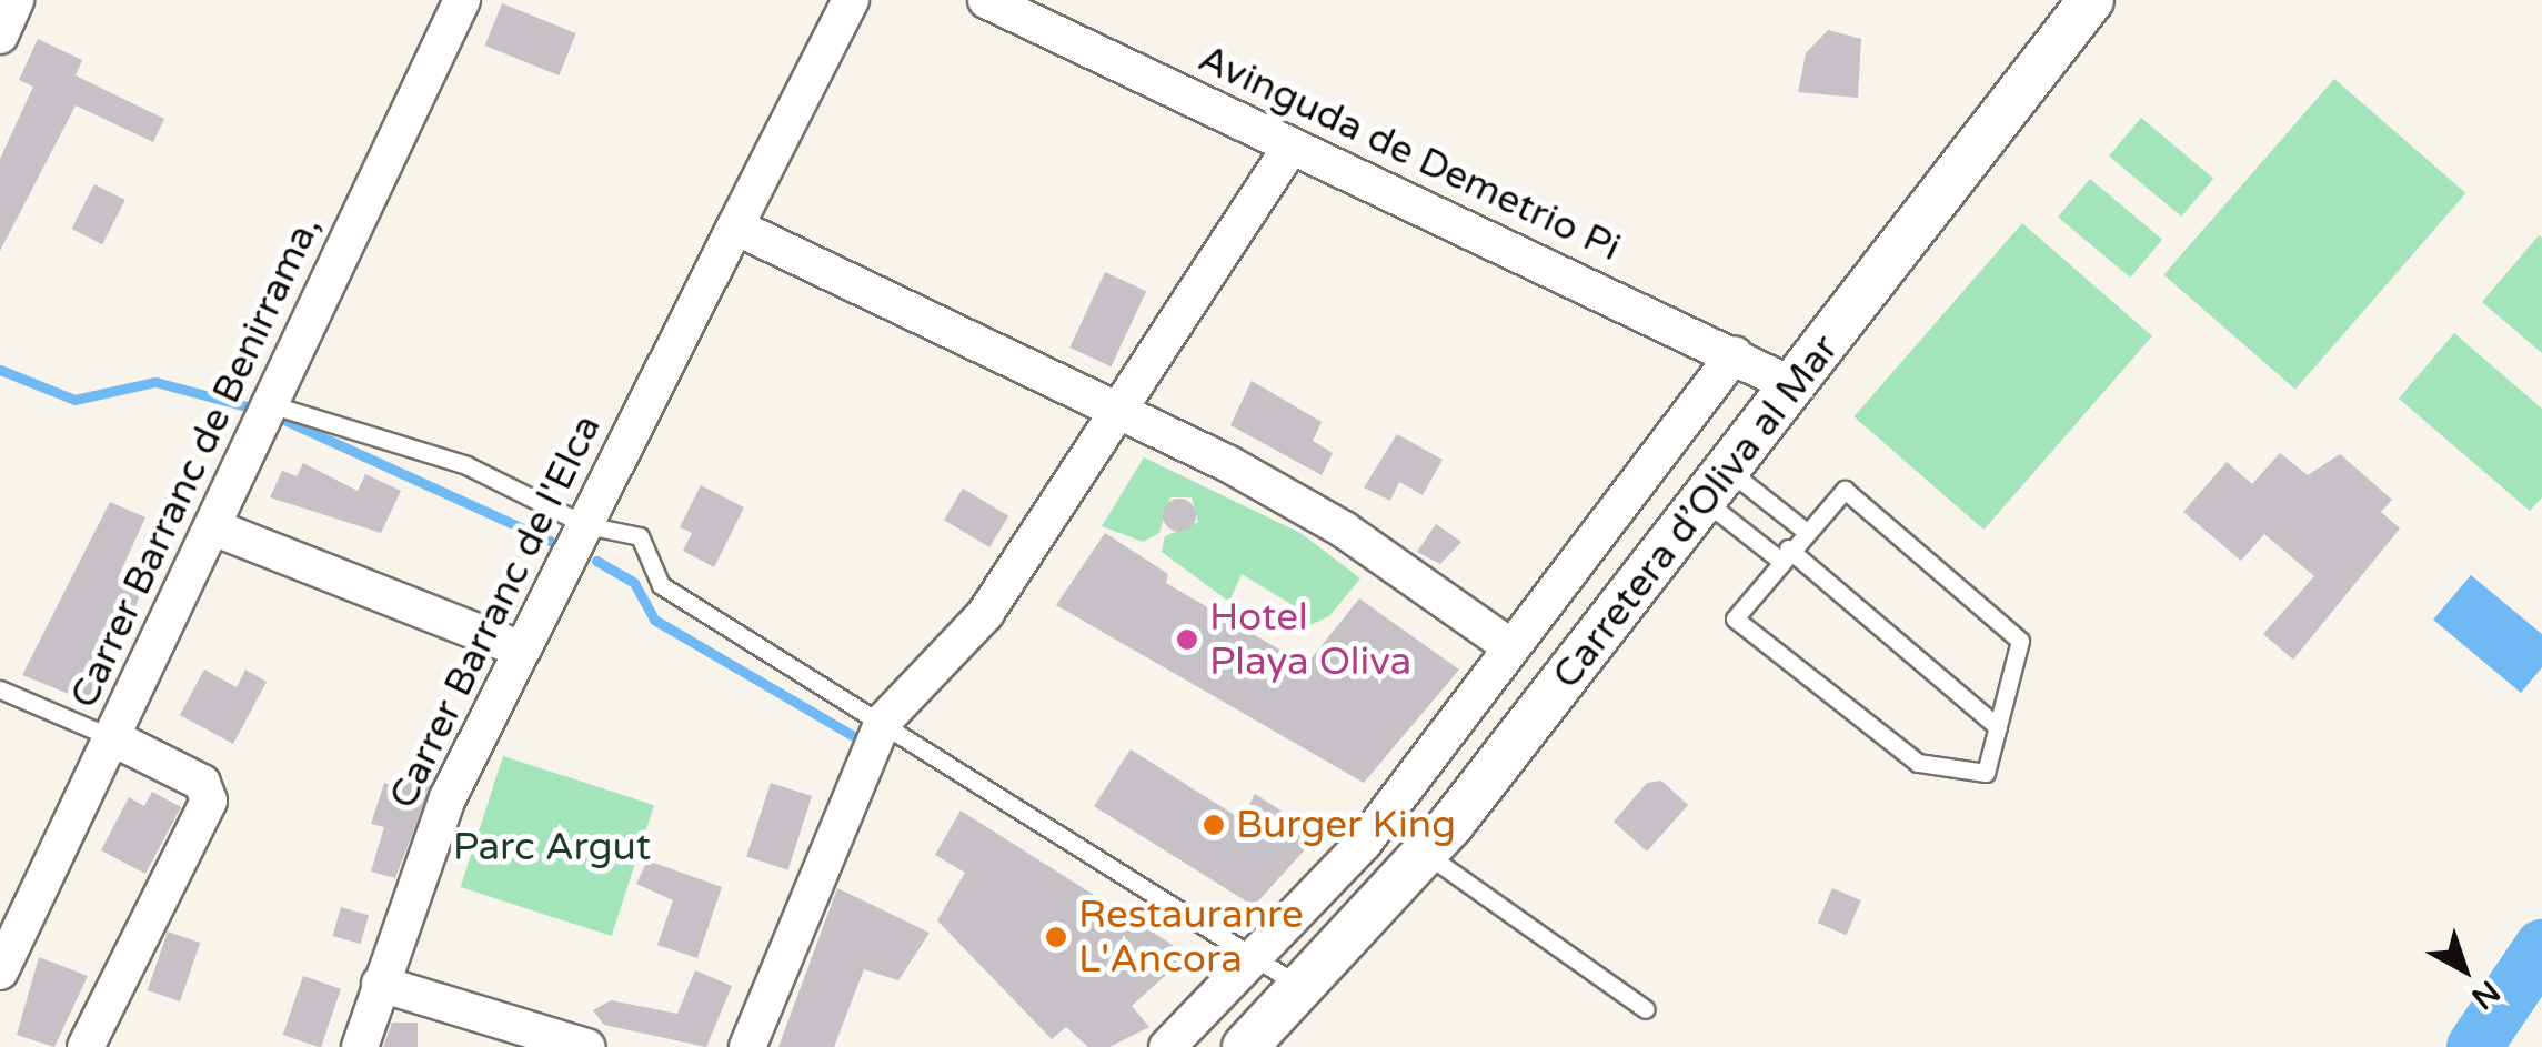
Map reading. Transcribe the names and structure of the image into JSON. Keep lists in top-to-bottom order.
{
  "streets": {
    "street": [
      "Avinguda de Demetrio Pi",
      "Carrer Barranc de Benirrama,",
      "Carretera d’Oliva al Mar",
      "Carrer Barranc de l'Elca"
    ]
  },
  "crossings": [
    ["Avinguda de Demetrio Pi", "Carretera d’Oliva al Mar"]
  ],
  "parks": ["Parc Argut"],
  "places": ["Hotel Playa Oliva", "Burger King", "Restauranre L'Ancora"],
  "north": "bottom right"
}
